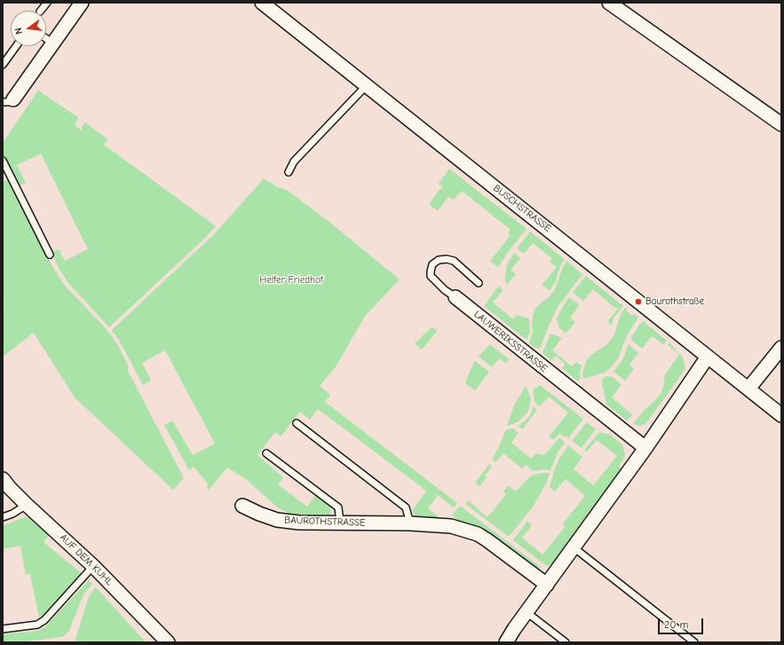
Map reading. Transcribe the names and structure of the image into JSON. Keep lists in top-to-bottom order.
{
  "streets": {
    "street": [
      "BUSCHSTRASSE",
      "LAUWERIKSSTRASSE",
      "BAUROTHSTRASSE",
      "AUF DEM KUHL"
    ]
  },
  "parks": ["Helfer Friedhof"],
  "places": ["Baurothstraße"],
  "scale_bar": "20 m",
  "north": "left"
}
